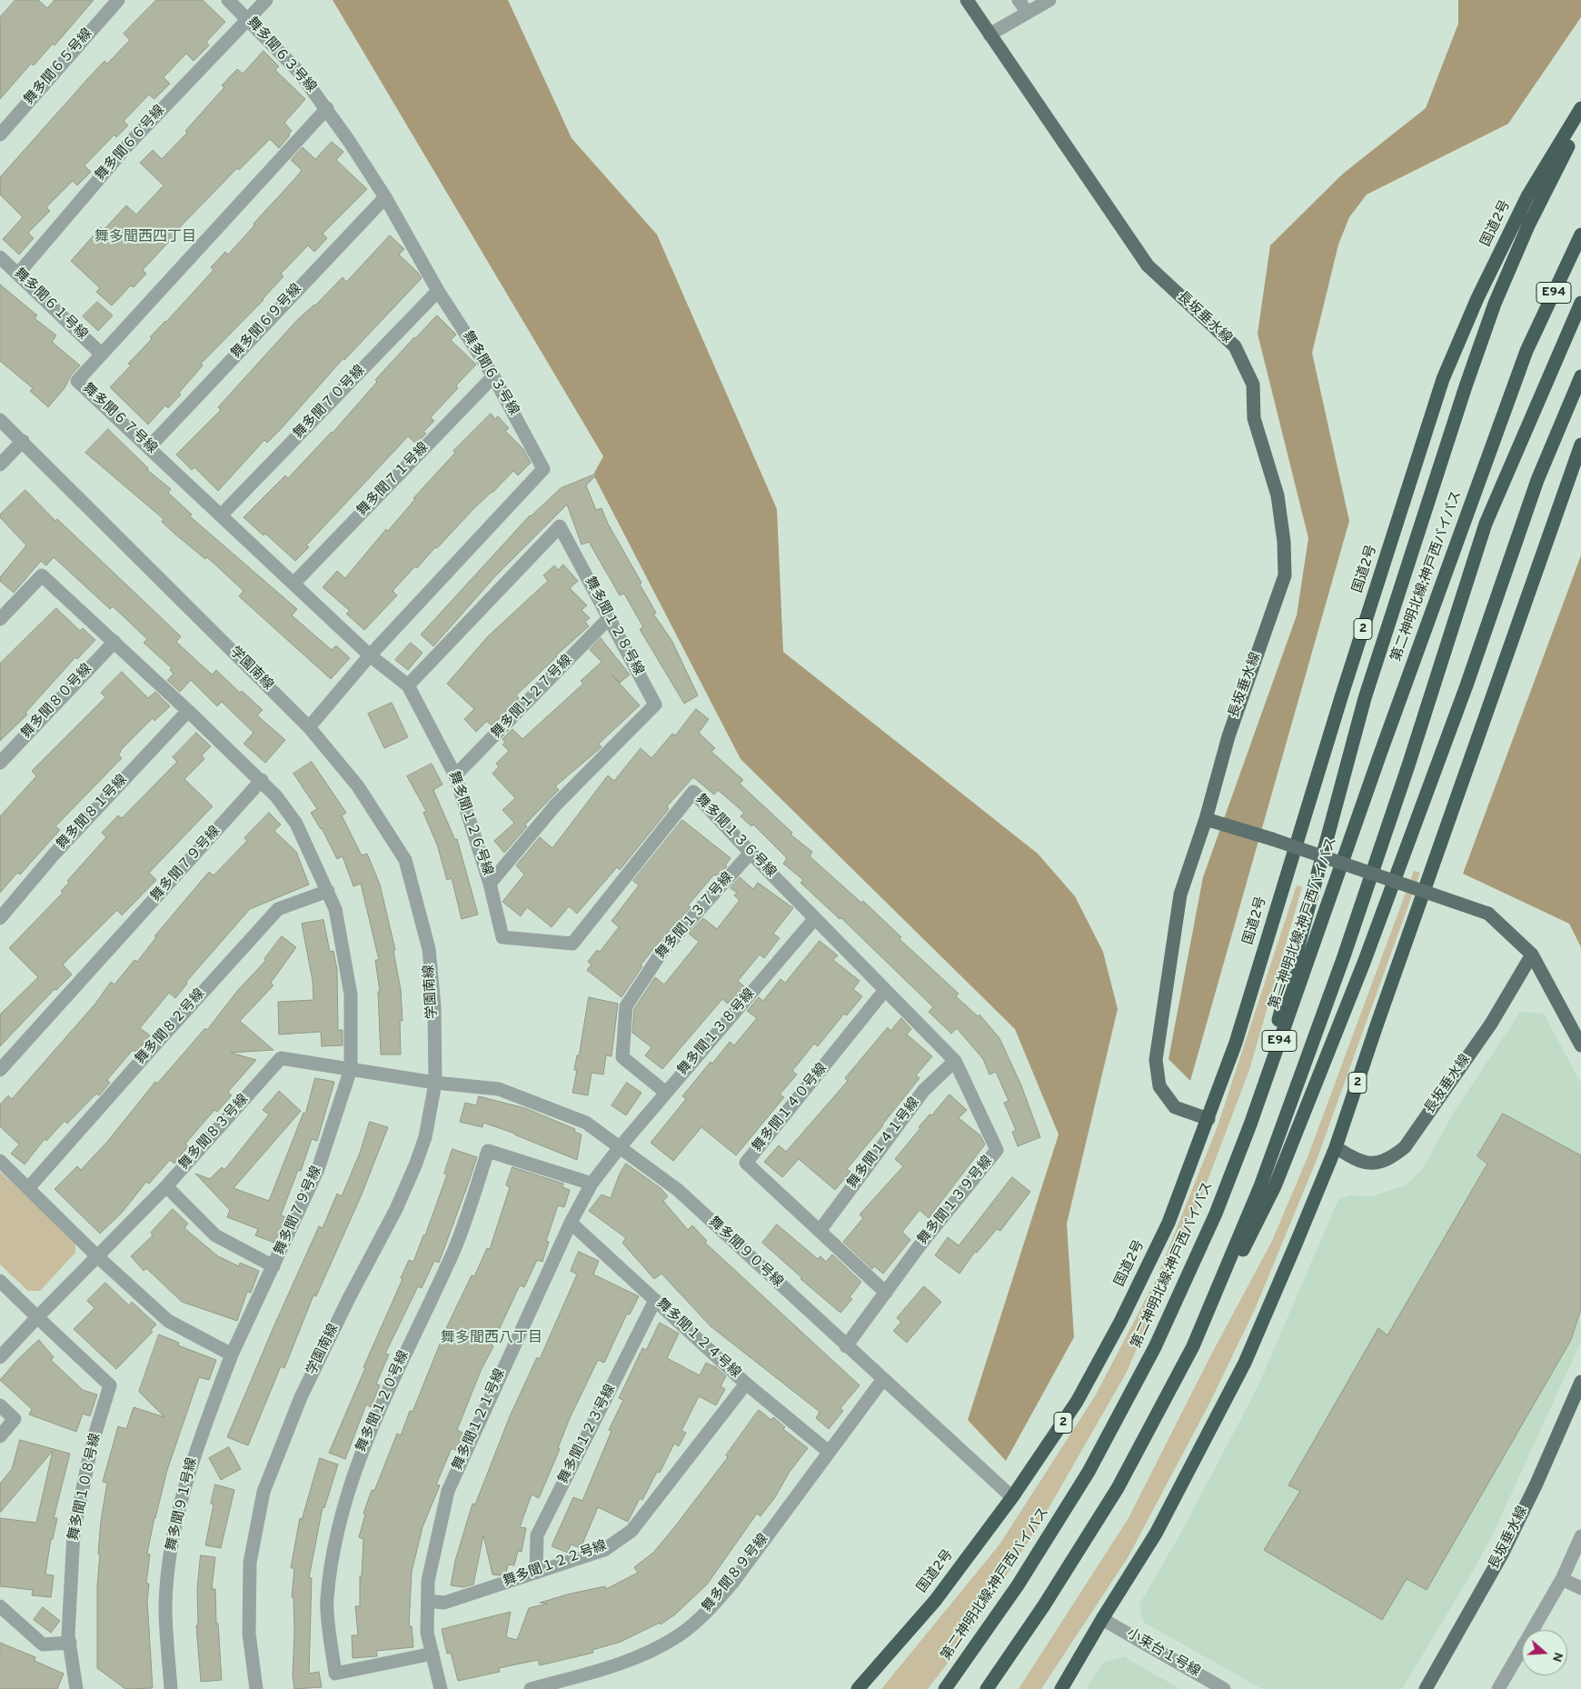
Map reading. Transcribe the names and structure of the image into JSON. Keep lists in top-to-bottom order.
{
  "streets": {
    "highway": [
      "国道2号",
      "E94",
      "第二神明北線;神戸西バイパス",
      "2"
    ],
    "main road": ["長坂垂水線"],
    "street": [
      "舞多聞６３号線",
      "舞多聞６５号線",
      "舞多聞６６号線",
      "舞多聞６１号線",
      "舞多聞６９号線",
      "舞多聞７０号線",
      "舞多聞６７号線",
      "舞多聞７１号線",
      "舞多聞１２８号線",
      "学園南線",
      "舞多聞１２７号線",
      "舞多聞８０号線",
      "舞多聞８１号線",
      "舞多聞１２６号線",
      "舞多聞１３６号線",
      "舞多聞７９号線",
      "舞多聞１３７号線",
      "舞多聞８２号線",
      "舞多聞１３８号線",
      "舞多聞１４０号線",
      "舞多聞８３号線",
      "舞多聞１４１号線",
      "舞多聞１３９号線",
      "舞多聞９０号線",
      "舞多聞１２４号線",
      "舞多聞１２０号線",
      "舞多聞１２１号線",
      "舞多聞１２３号線",
      "舞多聞１０８号線",
      "舞多聞９１号線",
      "舞多聞１２２号線",
      "舞多聞８９号線",
      "小束台１号線"
    ]
  },
  "crossings": [
    ["舞多聞６３号線", "舞多聞６６号線"],
    ["舞多聞６３号線", "舞多聞６９号線"],
    ["舞多聞６３号線", "舞多聞７０号線"],
    ["舞多聞６３号線", "舞多聞６７号線"],
    ["舞多聞６３号線", "舞多聞７１号線"],
    ["舞多聞６３号線", "学園南線"],
    ["舞多聞６３号線", "舞多聞１２６号線"],
    ["舞多聞６６号線", "舞多聞６１号線"],
    ["国道2号", "長坂垂水線"],
    ["国道2号", "舞多聞９０号線"],
    ["舞多聞６１号線", "舞多聞６７号線"],
    ["長坂垂水線", "2"],
    ["舞多聞６９号線", "舞多聞６７号線"],
    ["舞多聞７０号線", "舞多聞６７号線"],
    ["舞多聞６７号線", "舞多聞７１号線"],
    ["舞多聞６７号線", "舞多聞１２６号線"],
    ["舞多聞１２８号線", "舞多聞１２７号線"],
    ["舞多聞１２８号線", "舞多聞１２６号線"],
    ["2", "小束台１号線"],
    ["学園南線", "舞多聞９０号線"],
    ["舞多聞１２７号線", "舞多聞１２６号線"],
    ["舞多聞８０号線", "舞多聞７９号線"],
    ["舞多聞８１号線", "舞多聞７９号線"],
    ["舞多聞１２６号線", "舞多聞１３６号線"],
    ["舞多聞１３６号線", "舞多聞１３７号線"],
    ["舞多聞１３６号線", "舞多聞１３８号線"],
    ["舞多聞１３６号線", "舞多聞１４０号線"],
    ["舞多聞１３６号線", "舞多聞１３９号線"],
    ["舞多聞７９号線", "舞多聞８２号線"],
    ["舞多聞７９号線", "舞多聞８３号線"],
    ["舞多聞７９号線", "舞多聞９０号線"],
    ["舞多聞７９号線", "舞多聞９１号線"],
    ["舞多聞１３７号線", "舞多聞１３８号線"],
    ["舞多聞１３８号線", "舞多聞９０号線"],
    ["舞多聞１３８号線", "舞多聞１２１号線"],
    ["舞多聞１４０号線", "舞多聞１４１号線"],
    ["舞多聞１４０号線", "舞多聞１３９号線"],
    ["舞多聞８３号線", "舞多聞９０号線"],
    ["舞多聞１４１号線", "舞多聞１３９号線"],
    ["舞多聞１３９号線", "舞多聞９０号線"],
    ["舞多聞９０号線", "舞多聞１２１号線"],
    ["舞多聞９０号線", "舞多聞８９号線"],
    ["舞多聞１２４号線", "舞多聞１２１号線"],
    ["舞多聞１２４号線", "舞多聞１２３号線"],
    ["舞多聞１２４号線", "舞多聞１２２号線"],
    ["舞多聞１２４号線", "舞多聞８９号線"],
    ["舞多聞１２０号線", "舞多聞１２１号線"],
    ["舞多聞１２１号線", "舞多聞１２２号線"],
    ["舞多聞１２３号線", "舞多聞１２２号線"]
  ],
  "districts": ["舞多聞西四丁目", "舞多聞西八丁目"],
  "north": "right"
}
